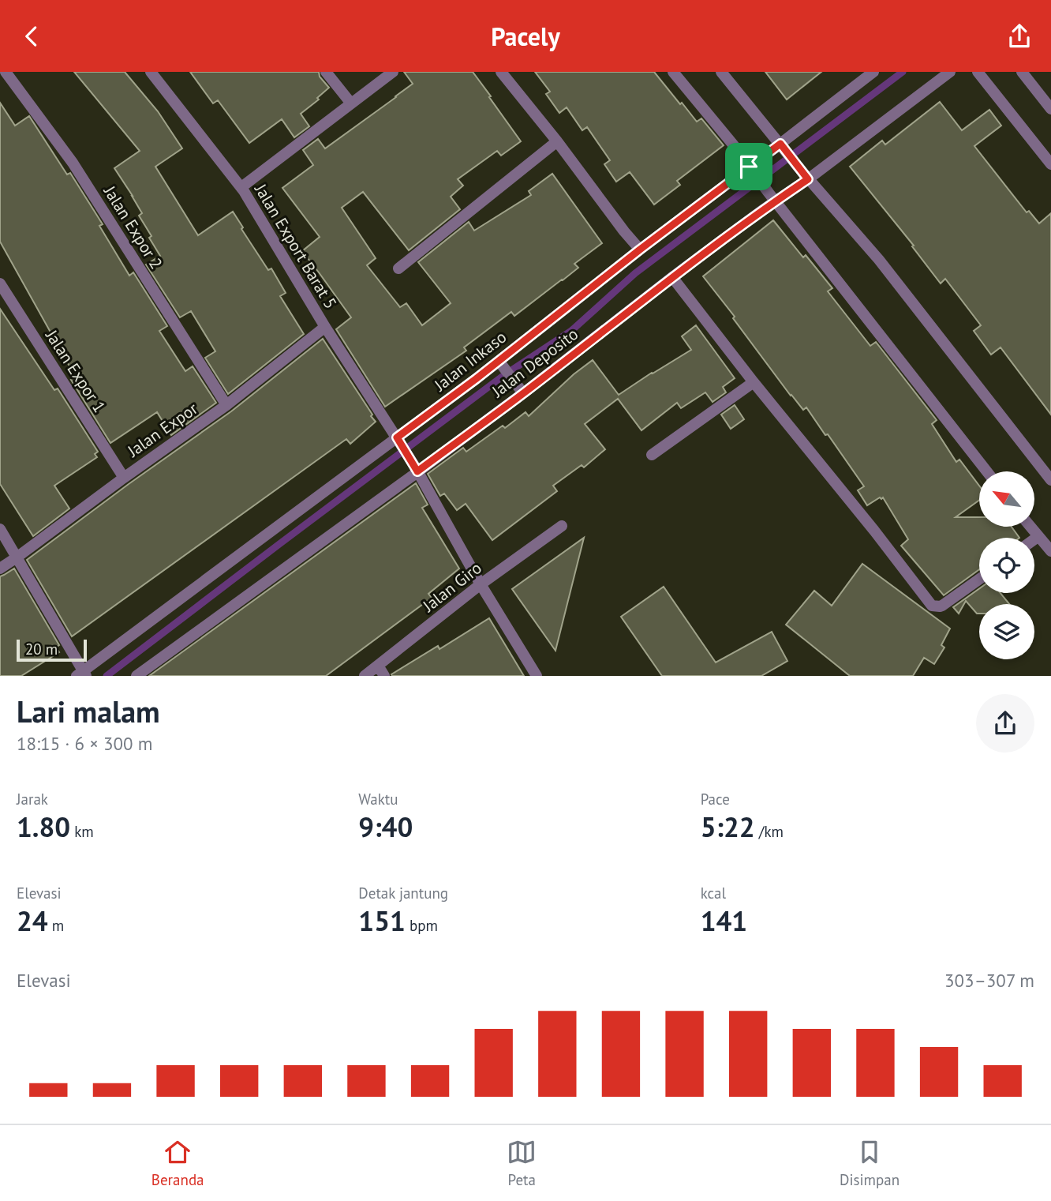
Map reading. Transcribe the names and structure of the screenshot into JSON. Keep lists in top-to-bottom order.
{
  "streets": {
    "street": [
      "Jalan Expor 2",
      "Jalan Export Barat 5",
      "Jalan Inkaso",
      "Jalan Deposito",
      "Jalan Expor 1",
      "Jalan Expor",
      "Jalan Giro"
    ]
  },
  "crossings": [
    ["Jalan Expor 2", "Jalan Expor"],
    ["Jalan Export Barat 5", "Jalan Inkaso"],
    ["Jalan Export Barat 5", "Jalan Deposito"],
    ["Jalan Export Barat 5", "Jalan Expor"],
    ["Jalan Export Barat 5", "Jalan Giro"],
    ["Jalan Expor 1", "Jalan Expor"]
  ],
  "scale_bar": "20 m",
  "north": "top left",
  "page": {
    "header": "Pacely",
    "scale": "20 m",
    "heading": ["Lari malam", "18:15 · 6 × 300 m"],
    "stats": [
      ["Jarak", "1.80 km"],
      ["Waktu", "9:40"],
      ["Pace", "5:22 /km"],
      ["Elevasi", "24 m"],
      ["Detak jantung", "151 bpm"],
      ["kcal", "141"]
    ],
    "chart": ["Elevasi", "303–307 m"],
    "tabs": ["Beranda", "Peta", "Disimpan"]
  }
}
